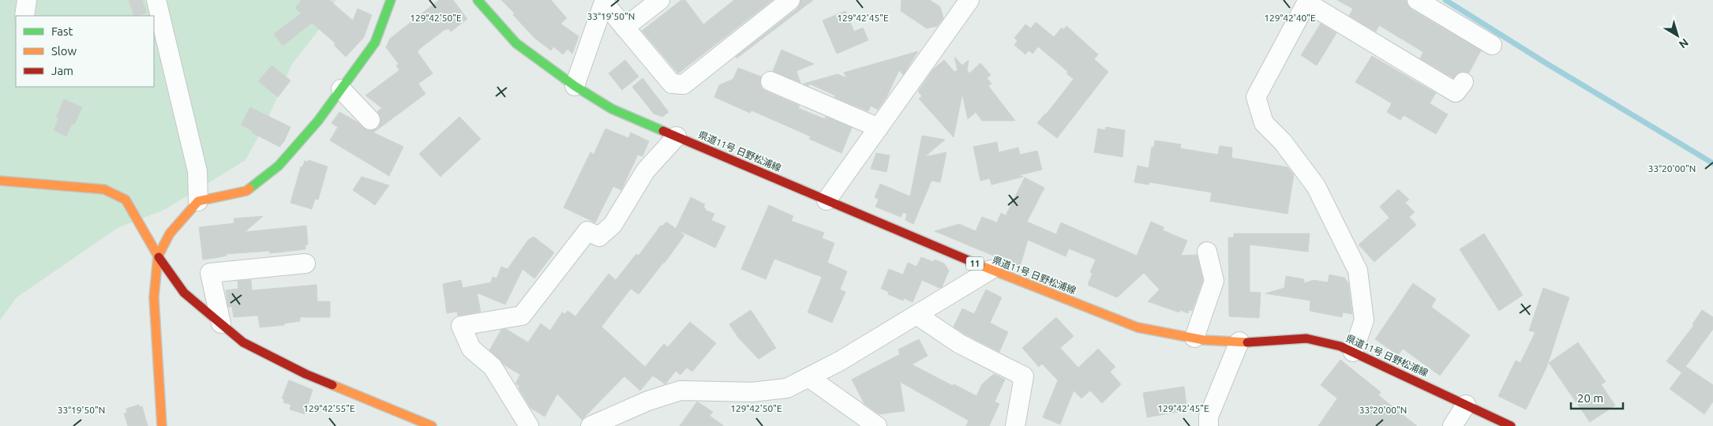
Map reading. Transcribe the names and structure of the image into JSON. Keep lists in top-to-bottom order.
{
  "streets": {
    "main road": ["県道11号 日野松浦線", "11"]
  },
  "legend": ["Fast", "Slow", "Jam"],
  "scale_bar": "20 m",
  "north": "bottom right",
  "coordinates": [
    "33°19'50\"N",
    "129°42'50\"E",
    "129°42'45\"E",
    "129°42'40\"E",
    "33°20'00\"N",
    "129°42'55\"E"
  ]
}
